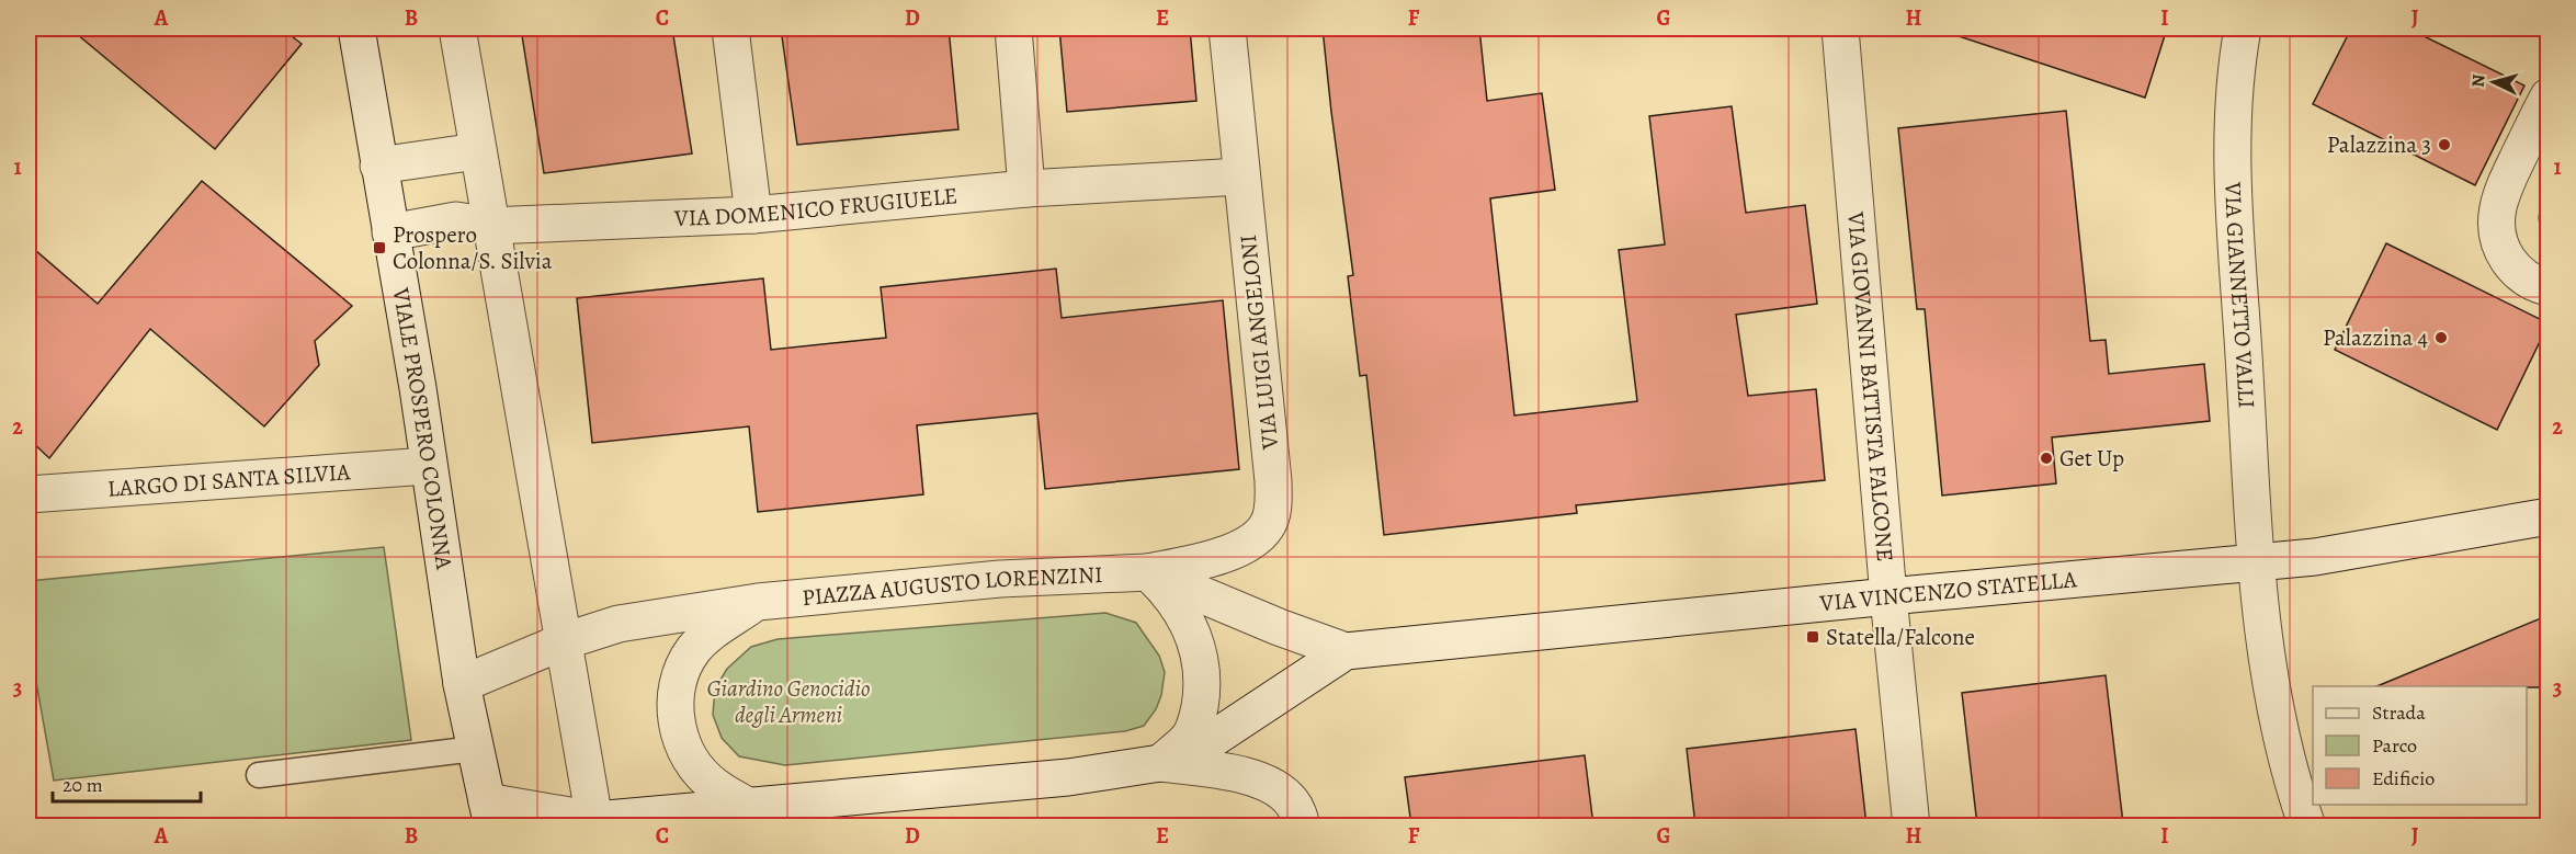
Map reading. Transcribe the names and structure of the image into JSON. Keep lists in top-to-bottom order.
{
  "streets": {
    "street": [
      "VIA DOMENICO FRUGIUELE",
      "VIA GIANNETTO VALLI",
      "VIA LUIGI ANGELONI",
      "VIA GIOVANNI BATTISTA FALCONE",
      "VIALE PROSPERO COLONNA",
      "LARGO DI SANTA SILVIA",
      "PIAZZA AUGUSTO LORENZINI",
      "VIA VINCENZO STATELLA"
    ]
  },
  "crossings": [
    ["VIA DOMENICO FRUGIUELE", "VIA LUIGI ANGELONI"],
    ["VIA DOMENICO FRUGIUELE", "VIALE PROSPERO COLONNA"],
    ["VIA GIANNETTO VALLI", "VIA VINCENZO STATELLA"],
    ["VIA LUIGI ANGELONI", "PIAZZA AUGUSTO LORENZINI"],
    ["VIA GIOVANNI BATTISTA FALCONE", "VIA VINCENZO STATELLA"],
    ["VIALE PROSPERO COLONNA", "LARGO DI SANTA SILVIA"],
    ["PIAZZA AUGUSTO LORENZINI", "VIA VINCENZO STATELLA"]
  ],
  "parks": ["Giardino Genocidio degli Armeni"],
  "places": {
    "other": ["Palazzina 3", "Palazzina 4", "Get Up"],
    "transit": ["Prospero Colonna/S. Silvia", "Statella/Falcone"]
  },
  "legend": ["Strada", "Parco", "Edificio"],
  "scale_bar": "20 m",
  "north": "left",
  "grid": {
    "columns": [
      "A",
      "B",
      "C",
      "D",
      "E",
      "F",
      "G",
      "H",
      "I",
      "J"
    ],
    "rows": ["1", "2", "3"]
  }
}
